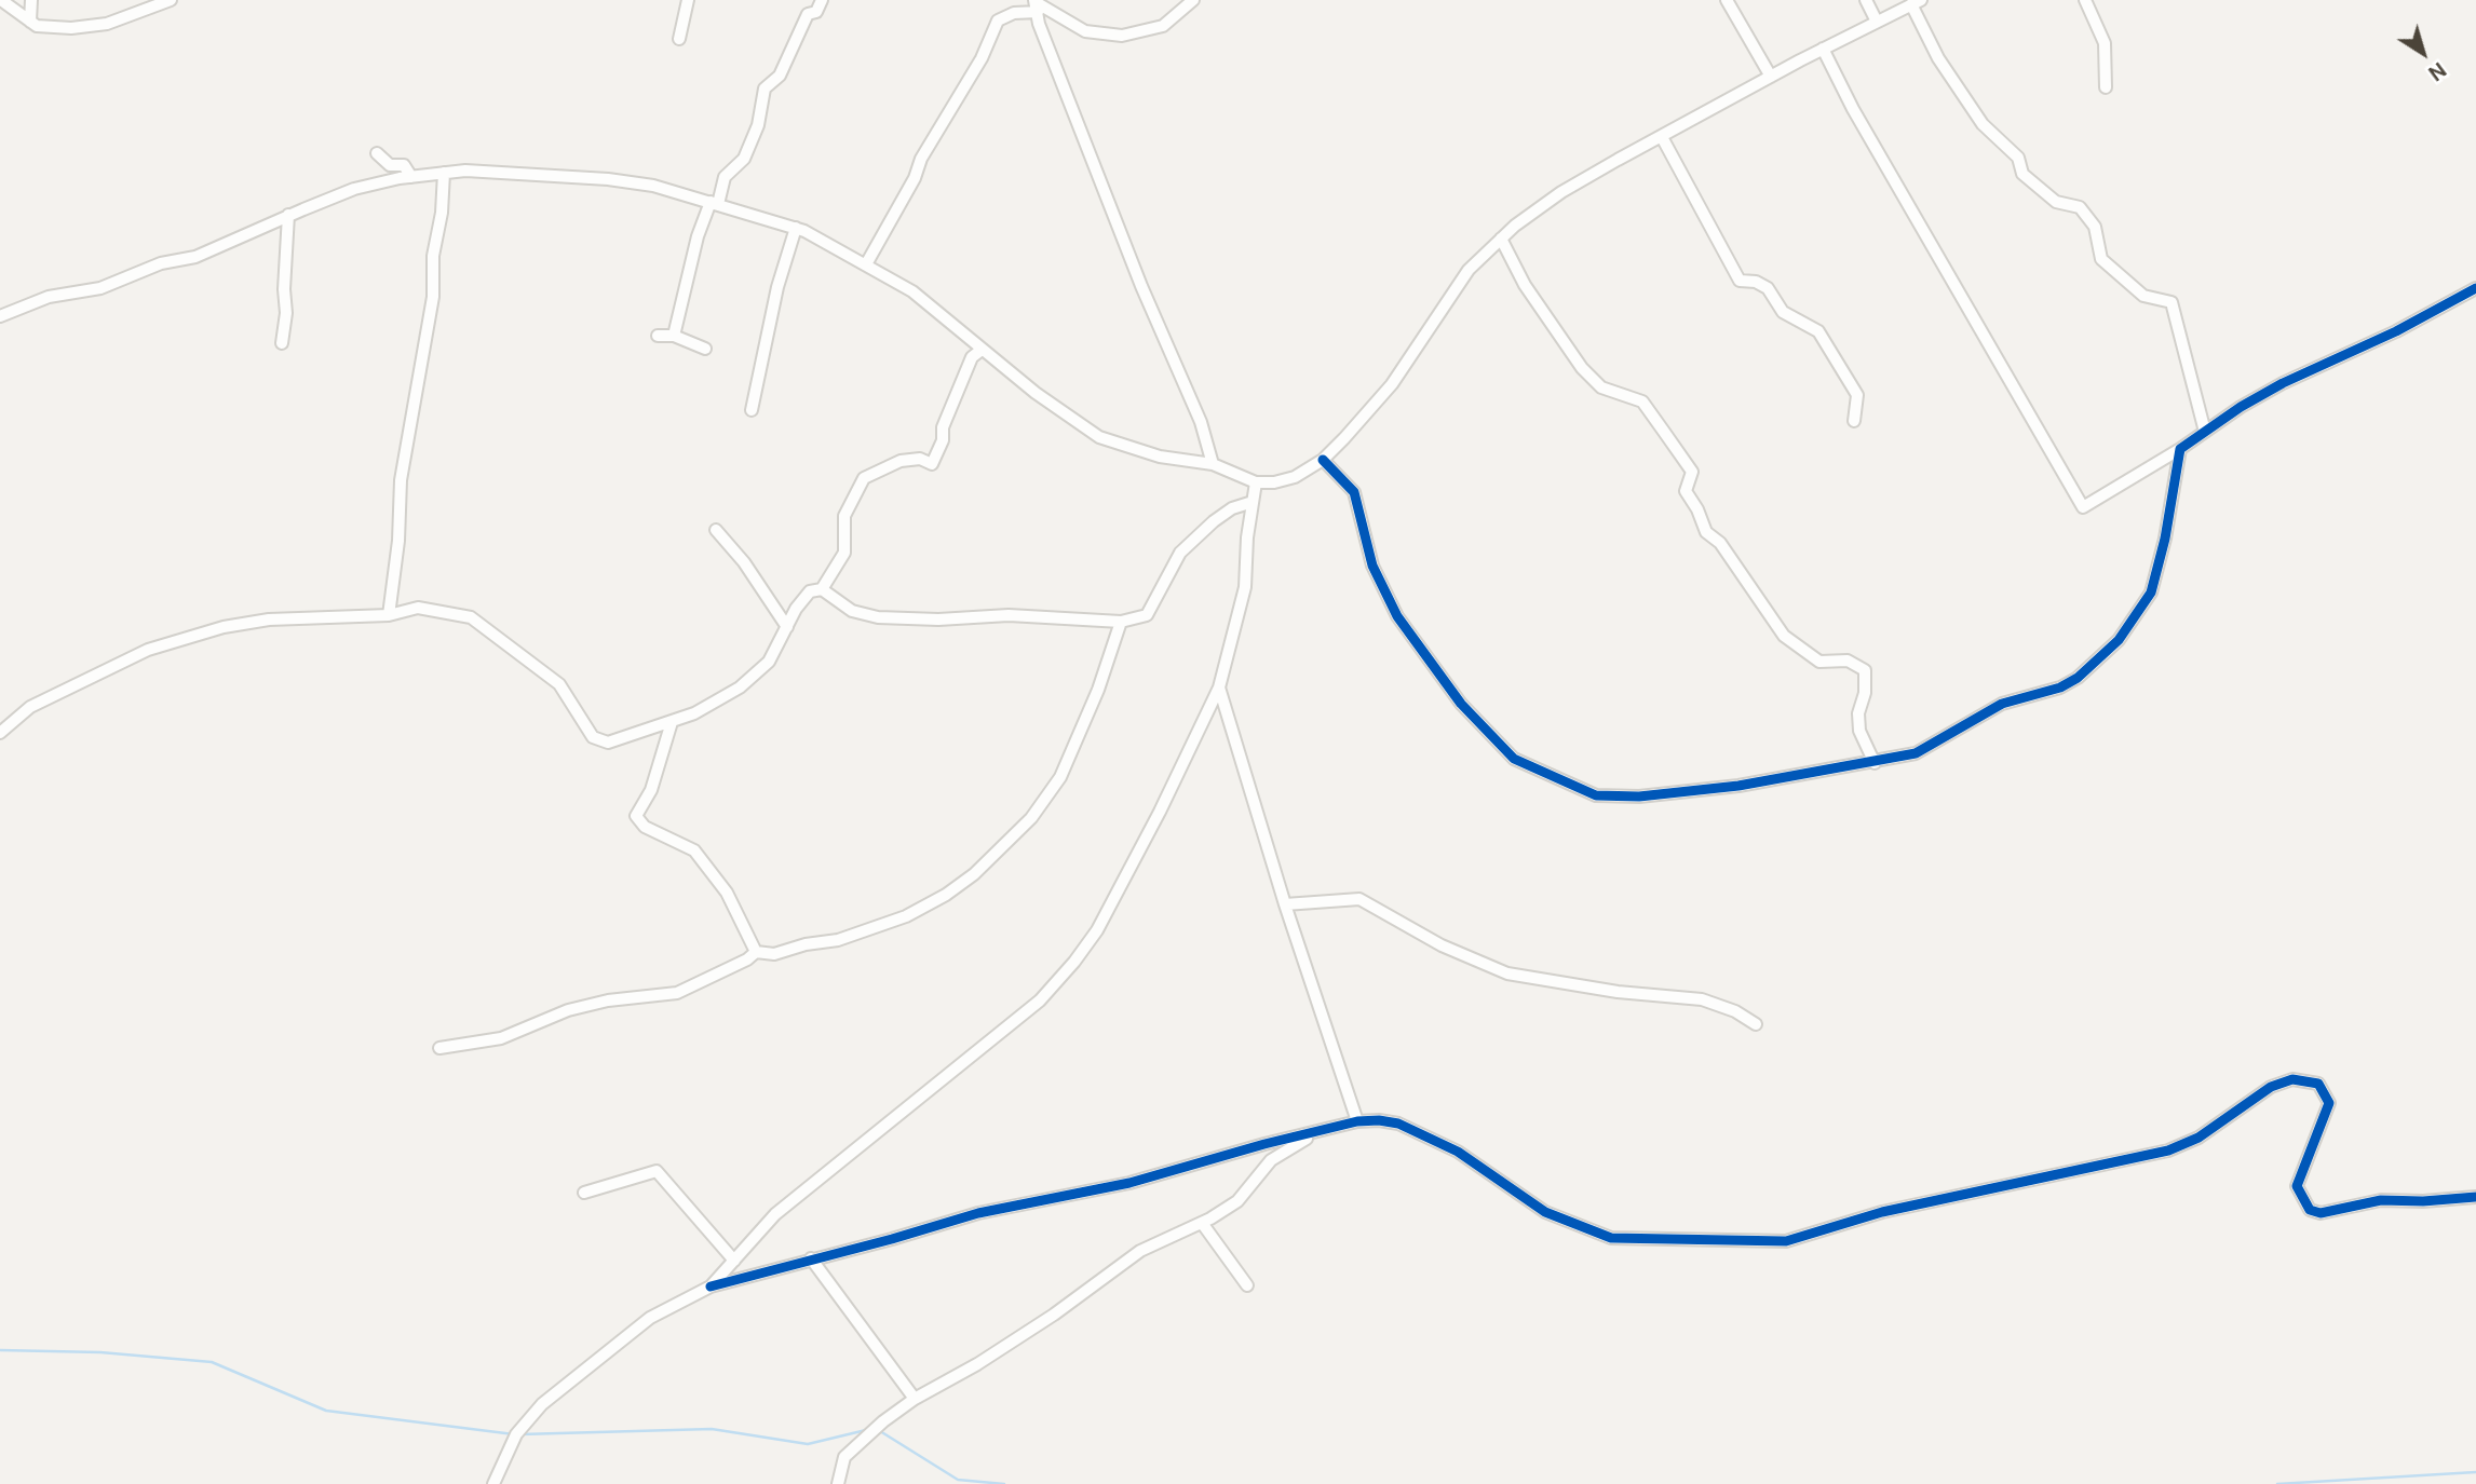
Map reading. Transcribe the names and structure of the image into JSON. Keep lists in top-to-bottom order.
{
  "north": "bottom right"
}
